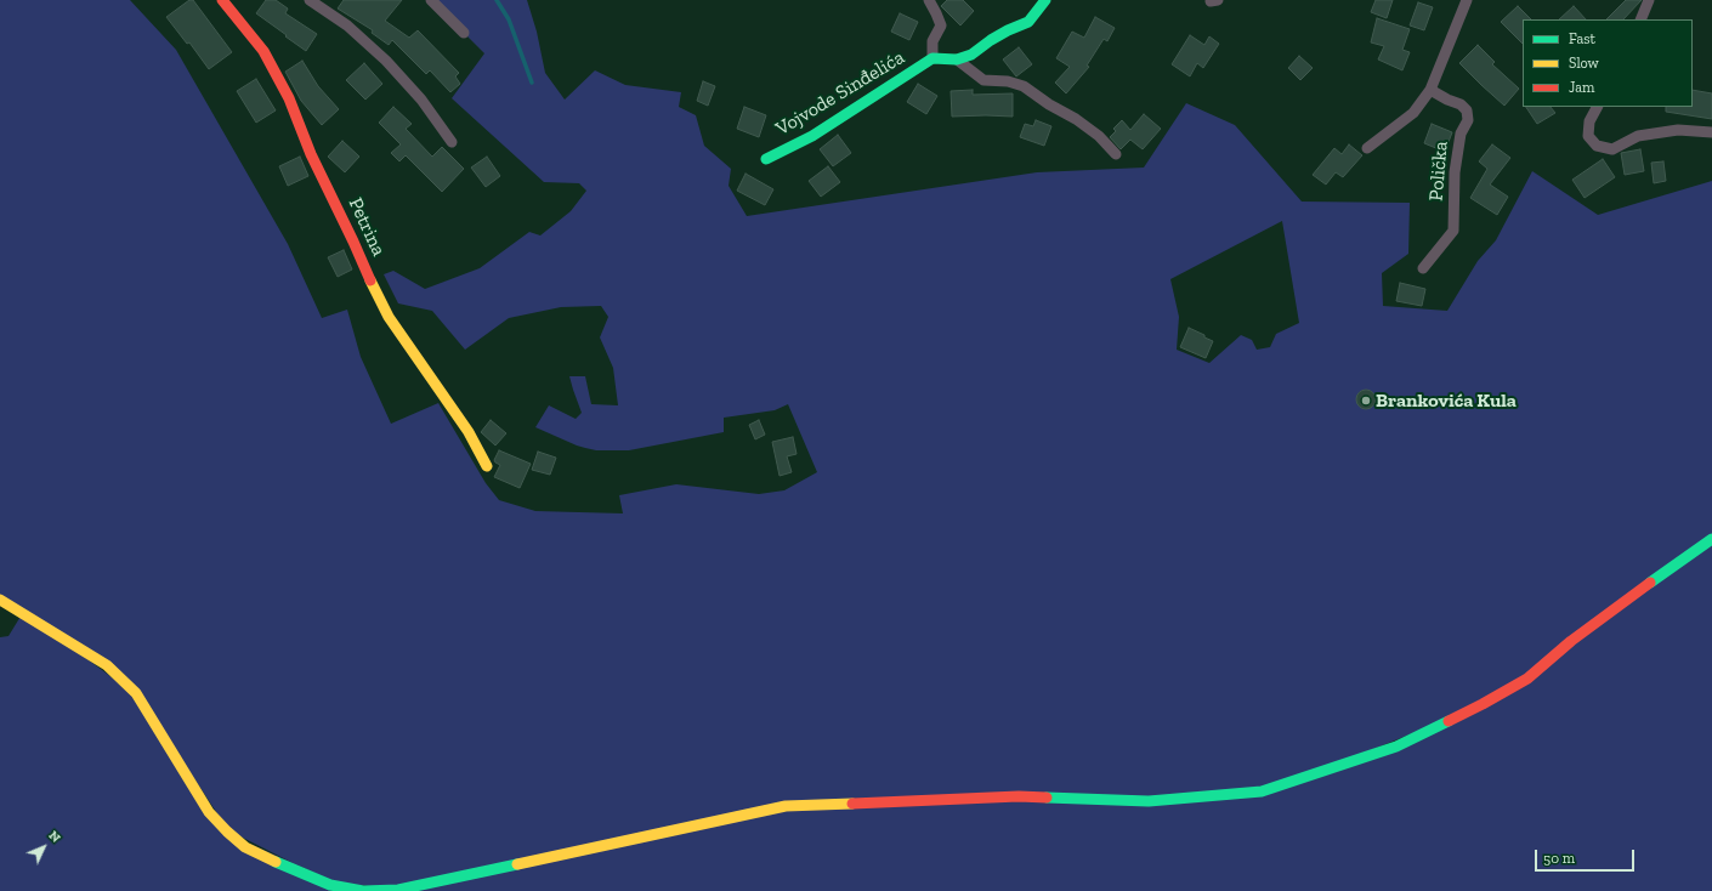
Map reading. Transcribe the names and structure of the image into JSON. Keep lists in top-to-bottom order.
{
  "streets": {
    "street": ["Vojvode Sinđelića", "Polička", "Petrina"]
  },
  "places": ["Brankovića Kula"],
  "legend": ["Fast", "Slow", "Jam"],
  "scale_bar": "50 m",
  "north": "top right"
}
